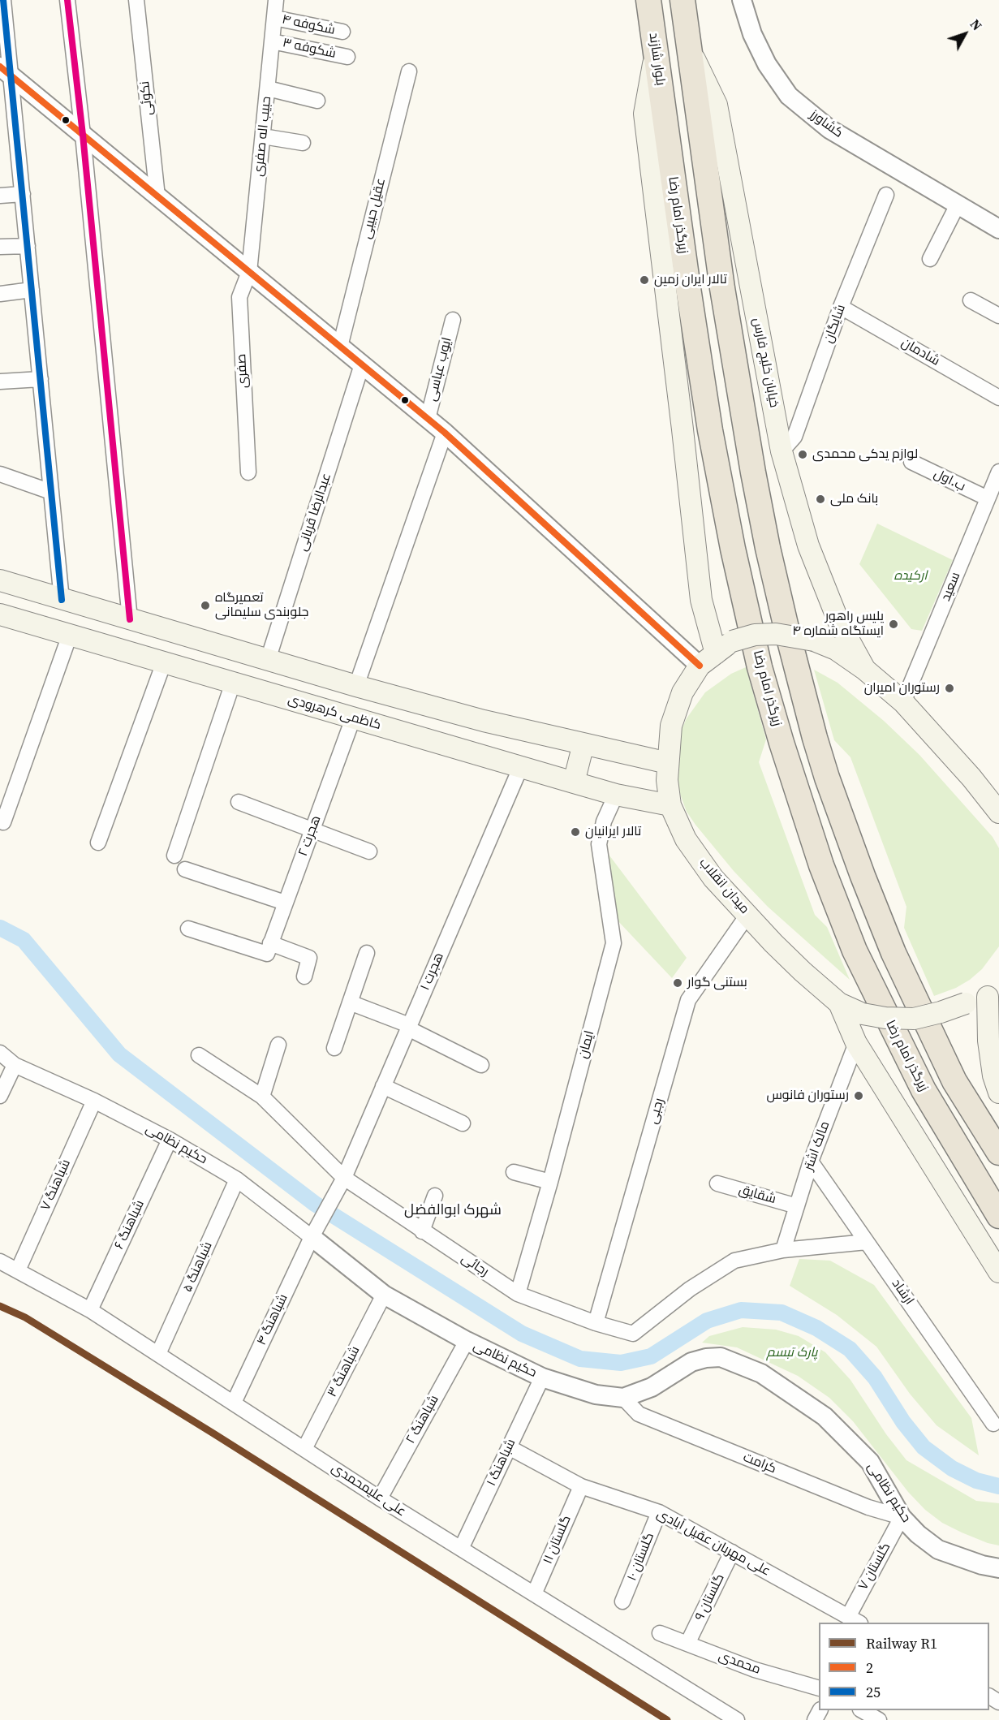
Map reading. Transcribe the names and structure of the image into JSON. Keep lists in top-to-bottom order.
{
  "streets": {
    "highway": ["بلوار شازند", "زیرگذر امام رضا"],
    "main road": ["خیابان خلیج فارس", "کاظمی کرهرودی", "میدان انقلاب"],
    "street": [
      "شکوفه ۴",
      "شکوفه ۳",
      "نکوئی",
      "کشاورز",
      "حبیب اله صفری",
      "عقیل حبیبی",
      "شایگان",
      "شادمان",
      "ایوب عباسی",
      "صفری",
      "ب.اول",
      "عبدالرضا قربانی",
      "سعید",
      "هجرت ۲",
      "هجرت ۱",
      "ایمان",
      "رجبی",
      "حکیم نظامی",
      "مالک اشتر",
      "شباهنگ ۷",
      "شقایق",
      "شباهنگ ۶",
      "رجائی",
      "شباهنگ ۵",
      "ارشاد",
      "شباهنگ ۴",
      "شباهنگ ۳",
      "شباهنگ ۲",
      "شباهنگ ۱",
      "کرامت",
      "علی علیمحمدی",
      "گلستان ۱۱",
      "علی مهربان عقیل آبادی",
      "گلستان ۱۰",
      "گلستان ۷",
      "گلستان ۹",
      "محمدی"
    ]
  },
  "crossings": [
    ["شکوفه ۴", "حبیب اله صفری"],
    ["شکوفه ۳", "حبیب اله صفری"],
    ["بلوار شازند", "زیرگذر امام رضا"],
    ["حبیب اله صفری", "صفری"],
    ["شایگان", "شادمان"],
    ["شایگان", "خیابان خلیج فارس"],
    ["خیابان خلیج فارس", "میدان انقلاب"],
    ["ب.اول", "سعید"],
    ["سعید", "میدان انقلاب"],
    ["کاظمی کرهرودی", "هجرت ۲"],
    ["کاظمی کرهرودی", "میدان انقلاب"],
    ["کاظمی کرهرودی", "هجرت ۱"],
    ["کاظمی کرهرودی", "ایمان"],
    ["میدان انقلاب", "رجبی"],
    ["هجرت ۱", "رجائی"],
    ["هجرت ۱", "شباهنگ ۴"],
    ["ایمان", "رجائی"],
    ["رجبی", "رجائی"],
    ["حکیم نظامی", "شباهنگ ۷"],
    ["حکیم نظامی", "شباهنگ ۶"],
    ["حکیم نظامی", "شباهنگ ۵"],
    ["حکیم نظامی", "شباهنگ ۴"],
    ["حکیم نظامی", "شباهنگ ۳"],
    ["حکیم نظامی", "شباهنگ ۲"],
    ["حکیم نظامی", "شباهنگ ۱"],
    ["حکیم نظامی", "کرامت"],
    ["حکیم نظامی", "گلستان ۷"],
    ["مالک اشتر", "شقایق"],
    ["مالک اشتر", "رجائی"],
    ["مالک اشتر", "ارشاد"],
    ["شباهنگ ۷", "علی علیمحمدی"],
    ["شباهنگ ۶", "علی علیمحمدی"],
    ["شباهنگ ۵", "علی علیمحمدی"],
    ["شباهنگ ۴", "علی علیمحمدی"],
    ["شباهنگ ۳", "علی علیمحمدی"],
    ["شباهنگ ۲", "علی علیمحمدی"],
    ["شباهنگ ۱", "علی علیمحمدی"],
    ["شباهنگ ۱", "علی مهربان عقیل آبادی"],
    ["کرامت", "گلستان ۷"],
    ["علی علیمحمدی", "گلستان ۱۱"],
    ["گلستان ۱۱", "علی مهربان عقیل آبادی"],
    ["علی مهربان عقیل آبادی", "گلستان ۱۰"],
    ["علی مهربان عقیل آبادی", "گلستان ۷"],
    ["علی مهربان عقیل آبادی", "گلستان ۹"],
    ["گلستان ۹", "محمدی"]
  ],
  "districts": ["شهرک ابوالفضل"],
  "parks": ["ارکیده", "پارک تبسم"],
  "places": [
    "تالار ایران زمین",
    "لوازم یدکی محمدی",
    "بانک ملی",
    "تعمیرگاه جلوبندی سلیمانی",
    "پلیس راهور ایستگاه شماره ۴",
    "رستوران امیران",
    "تالار ایرانیان",
    "بستنی گوار",
    "رستوران فانوس"
  ],
  "lines": ["transit line 25", "transit line 2", "rail line R1"],
  "legend": ["Railway R1", "2", "25"],
  "north": "top right"
}
